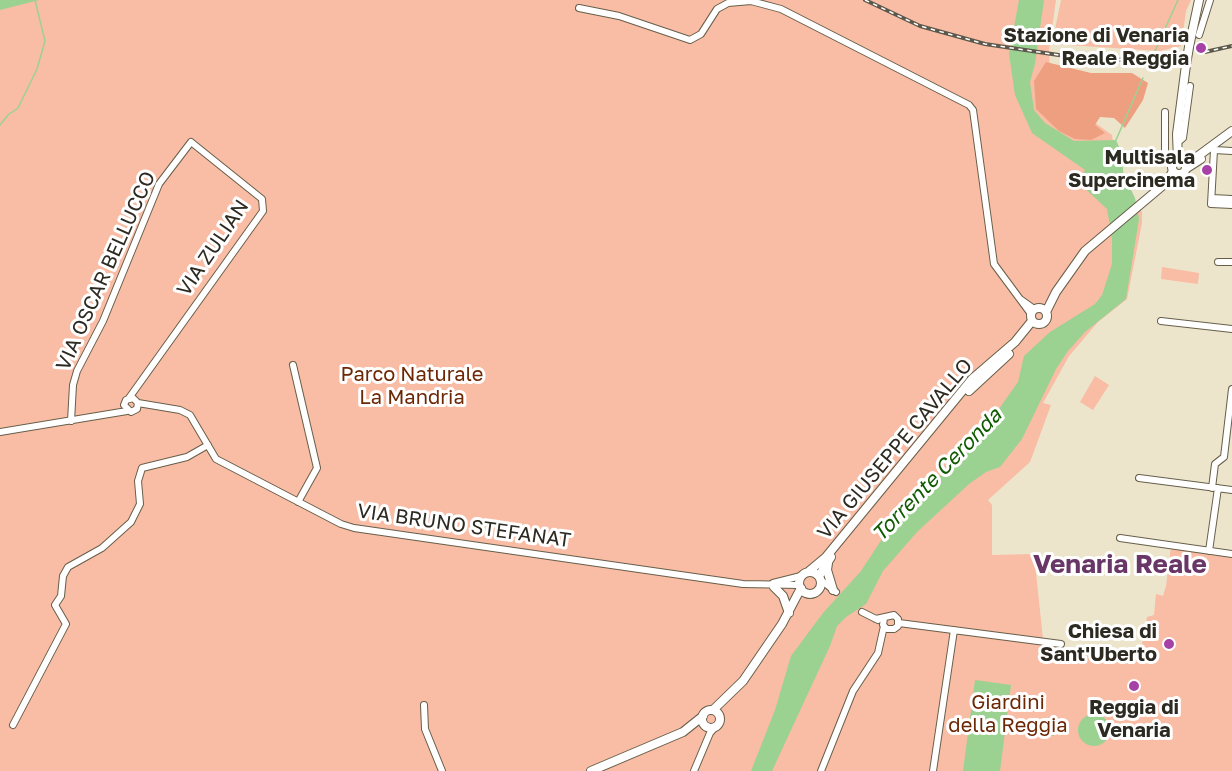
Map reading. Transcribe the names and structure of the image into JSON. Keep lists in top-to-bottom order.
{
  "streets": {
    "street": [
      "VIA ZULIAN",
      "VIA OSCAR BELLUCCO",
      "VIA GIUSEPPE CAVALLO",
      "VIA BRUNO STEFANAT"
    ]
  },
  "crossings": [
    ["VIA ZULIAN", "VIA OSCAR BELLUCCO"],
    ["VIA ZULIAN", "VIA BRUNO STEFANAT"],
    ["VIA GIUSEPPE CAVALLO", "VIA BRUNO STEFANAT"]
  ],
  "districts": ["Venaria Reale"],
  "water": ["Torrente Ceronda"],
  "parks": ["Parco Naturale La Mandria", "Giardini della Reggia"],
  "places": [
    "Stazione di Venaria Reale Reggia",
    "Multisala Supercinema",
    "Chiesa di Sant'Uberto",
    "Reggia di Venaria"
  ]
}
